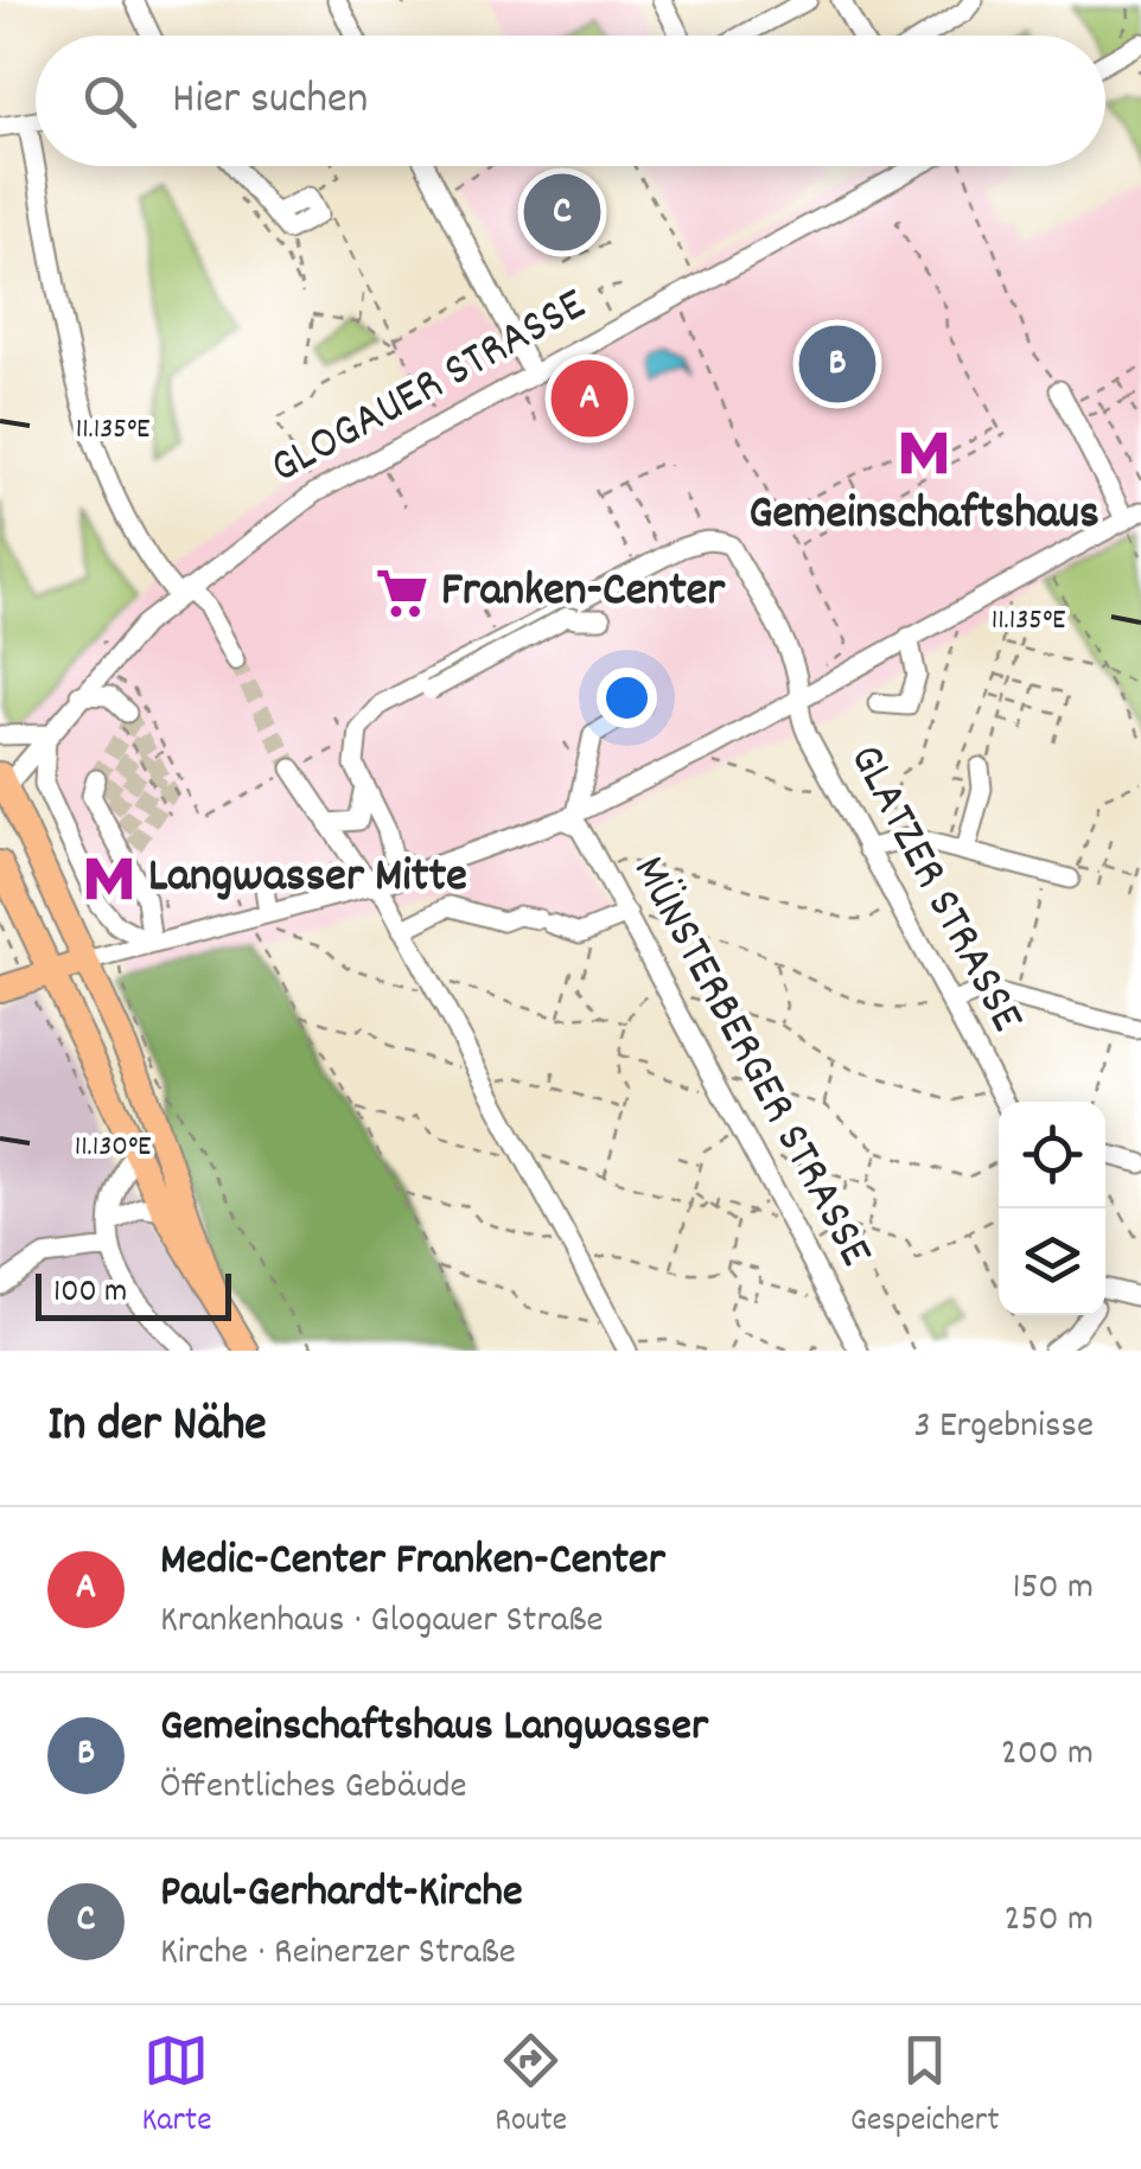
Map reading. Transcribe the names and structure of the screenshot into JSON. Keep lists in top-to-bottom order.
{
  "streets": {
    "street": ["GLOGAUER STRASSE", "GLATZER STRASSE", "MÜNSTERBERGER STRASSE"]
  },
  "places": {
    "metro station": ["Gemeinschaftshaus", "Langwasser Mitte"],
    "supermarket": ["Franken-Center"]
  },
  "scale_bar": "100 m",
  "page": {
    "search": "Hier suchen",
    "pins": ["C", "B", "A"],
    "scale": "100 m",
    "heading": ["In der Nähe", "3 Ergebnisse"],
    "list": [
      {
        "mark": "A",
        "name": "Medic-Center Franken-Center",
        "note": "Krankenhaus · Glogauer Straße",
        "value": "150 m"
      },
      {
        "mark": "B",
        "name": "Gemeinschaftshaus Langwasser",
        "note": "Öffentliches Gebäude",
        "value": "200 m"
      },
      {
        "mark": "C",
        "name": "Paul-Gerhardt-Kirche",
        "note": "Kirche · Reinerzer Straße",
        "value": "250 m"
      }
    ],
    "nav": ["Karte", "Route", "Gespeichert"]
  },
  "coordinates": ["11.135°E", "11.130°E"]
}
